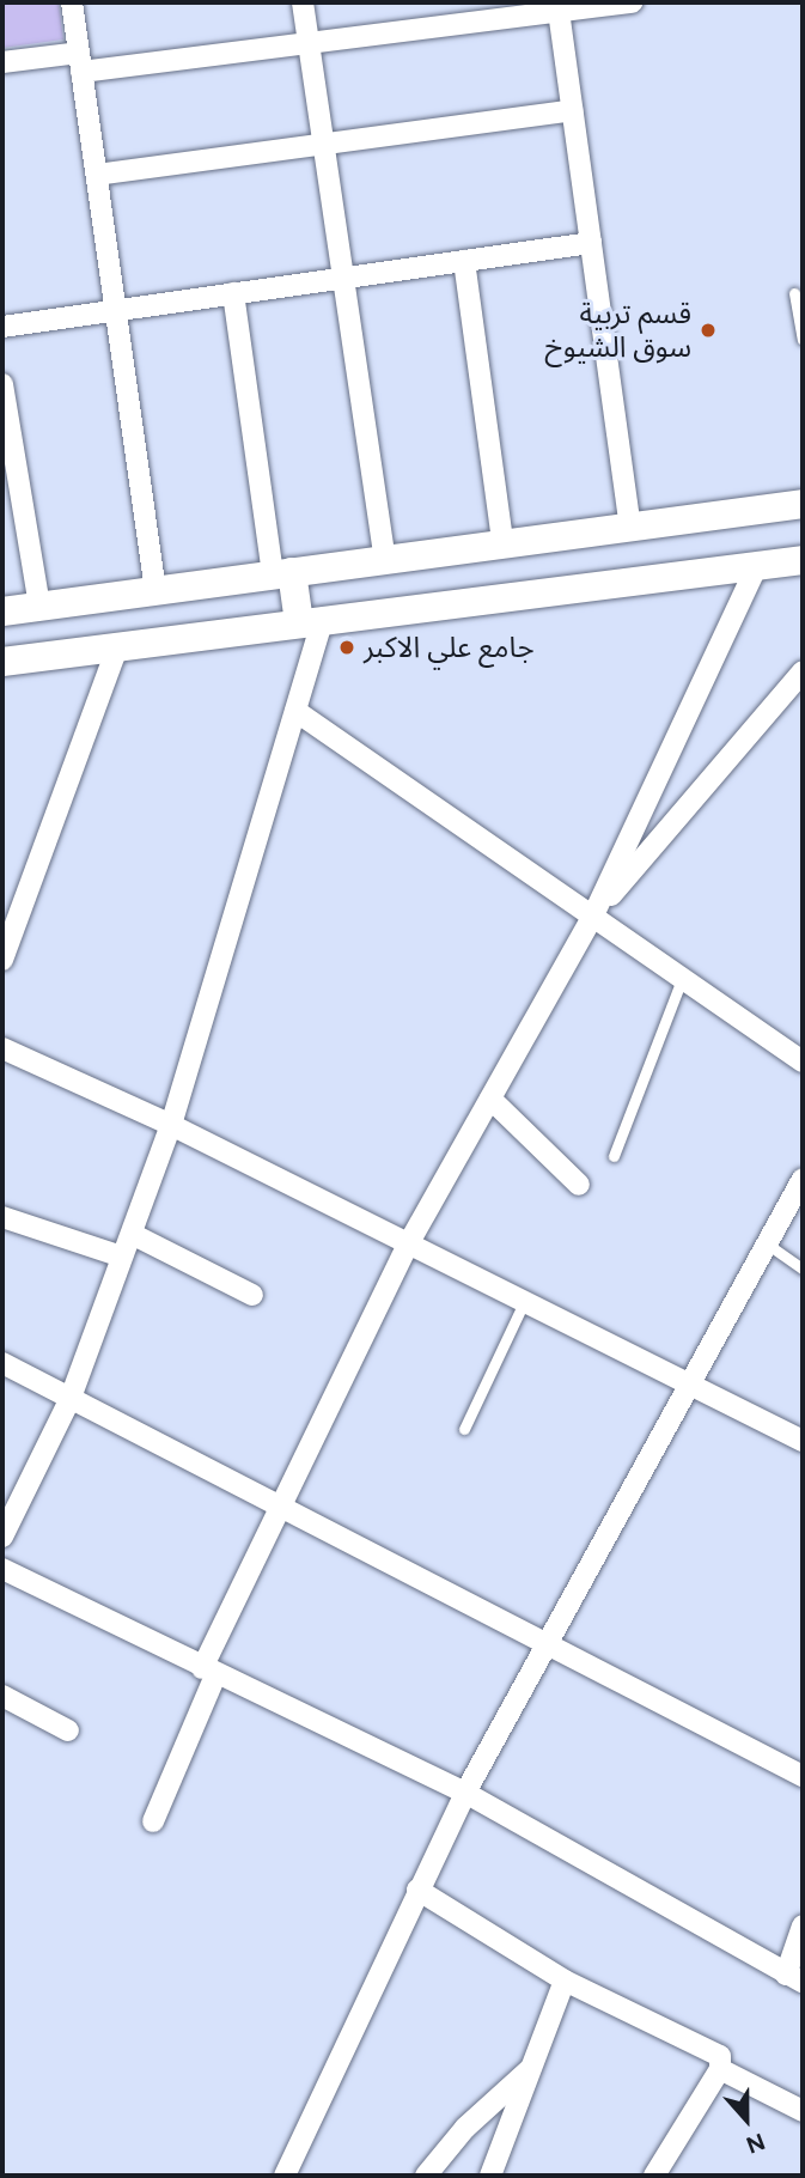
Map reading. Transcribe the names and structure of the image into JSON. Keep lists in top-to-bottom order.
{
  "places": ["قسم تربية سوق الشيوخ", "جامع علي الاكبر"],
  "north": "bottom"
}
